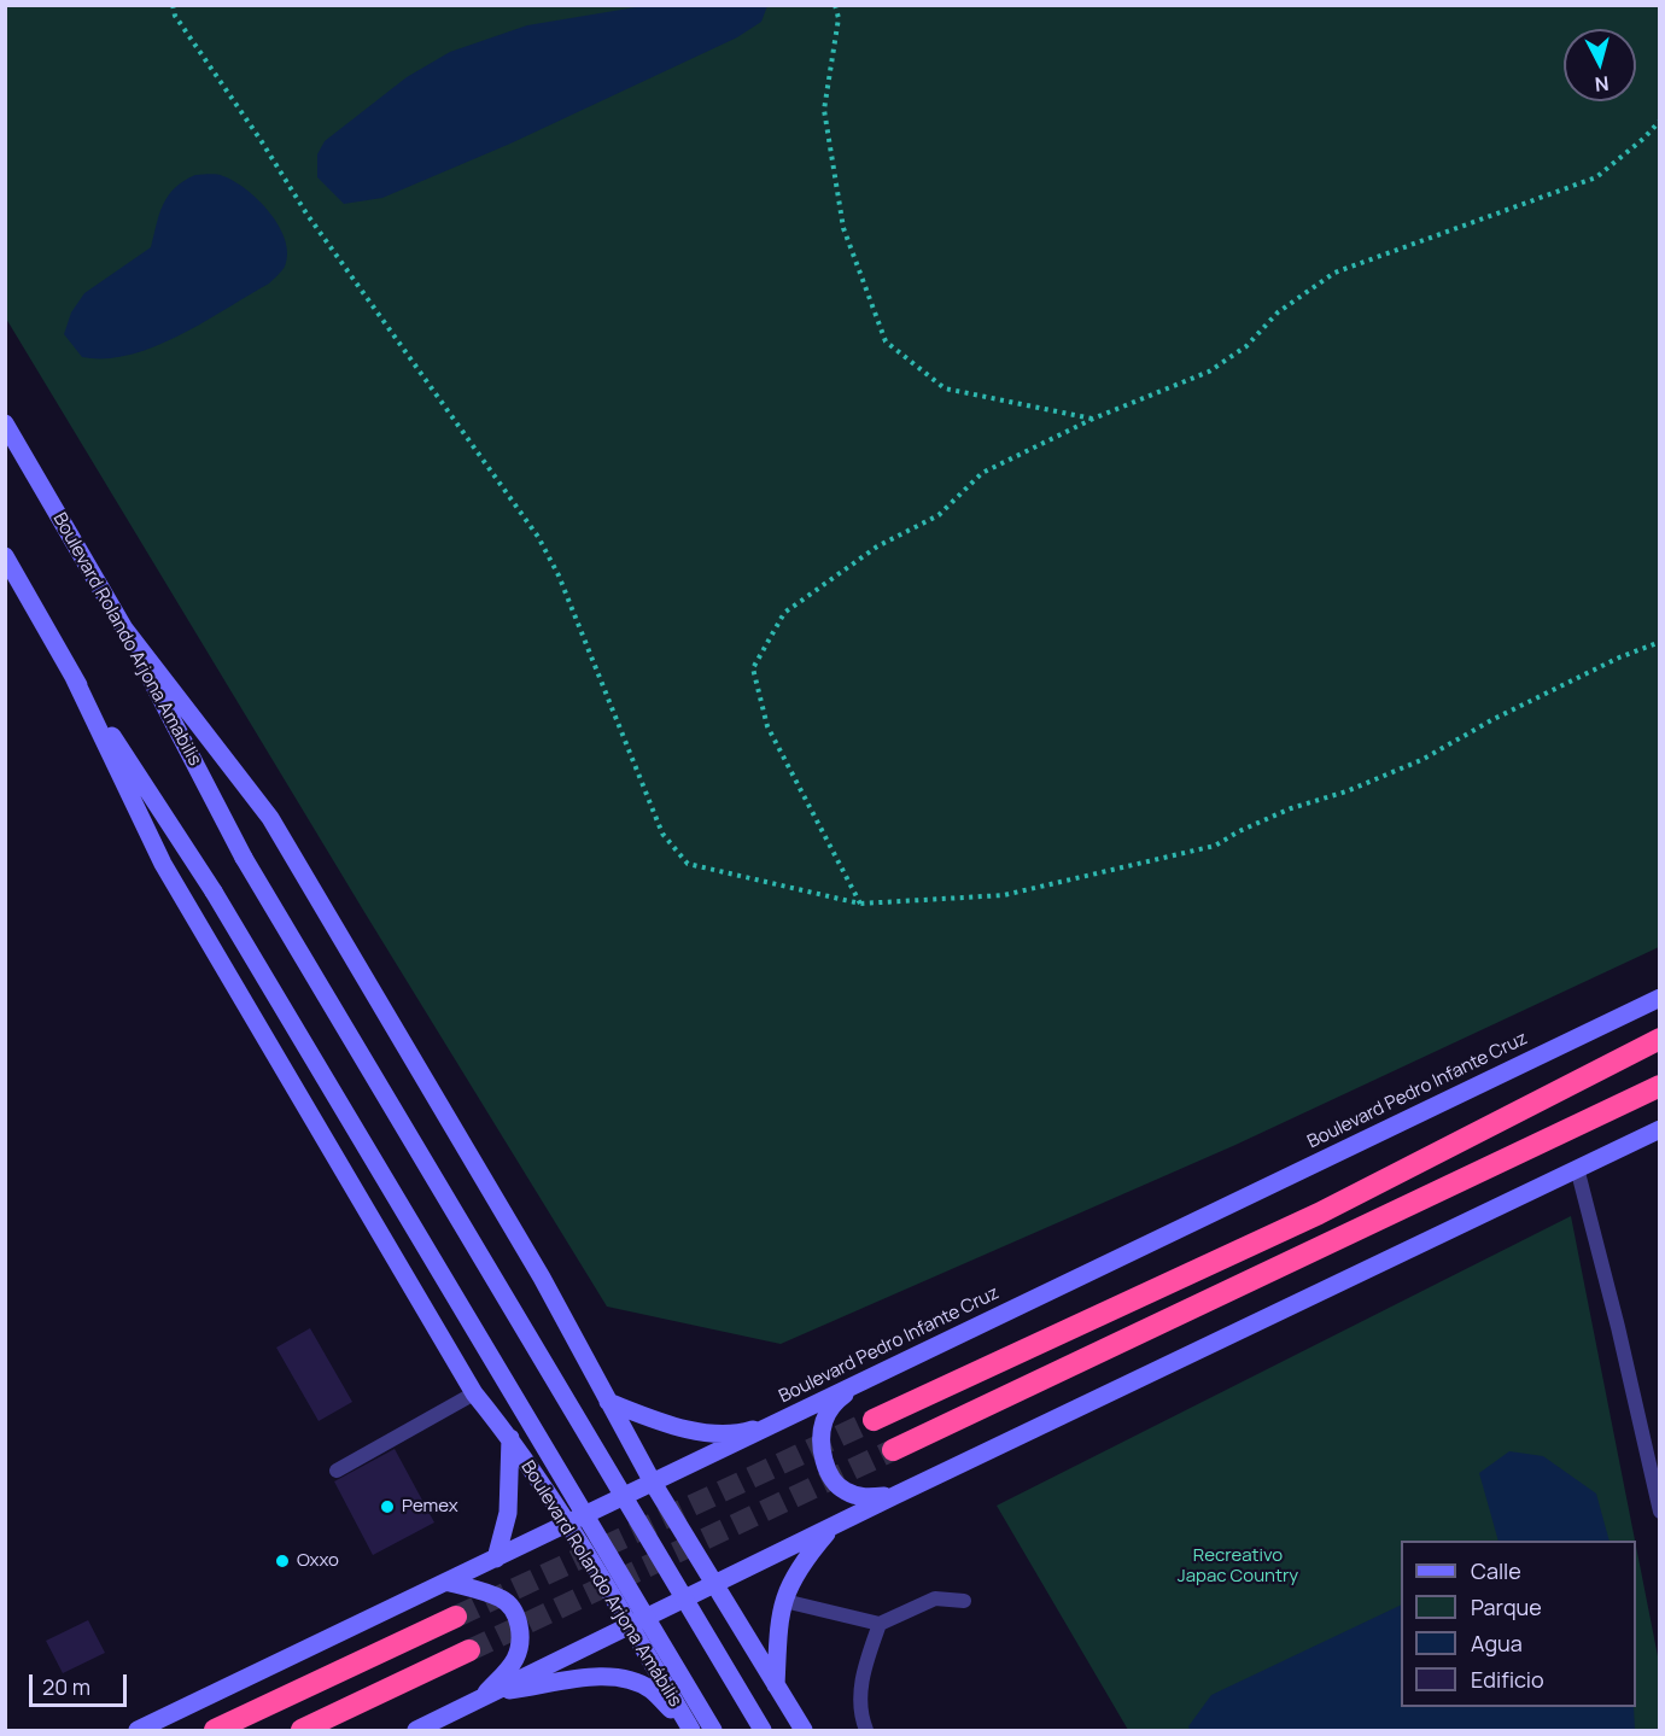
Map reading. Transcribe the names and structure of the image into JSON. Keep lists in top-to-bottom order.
{
  "streets": {
    "street": ["Boulevard Rolando Arjona Amabilis", "Boulevard Pedro Infante Cruz", "Boulevard Rolando Arjona Amábilis"]
  },
  "crossings": [
    ["Boulevard Pedro Infante Cruz", "Boulevard Rolando Arjona Amábilis"]
  ],
  "parks": ["Recreativo Japac Country"],
  "places": ["Pemex", "Oxxo"],
  "legend": [
    "Calle",
    "Parque",
    "Agua",
    "Edificio"
  ],
  "scale_bar": "20 m",
  "north": "bottom"
}
